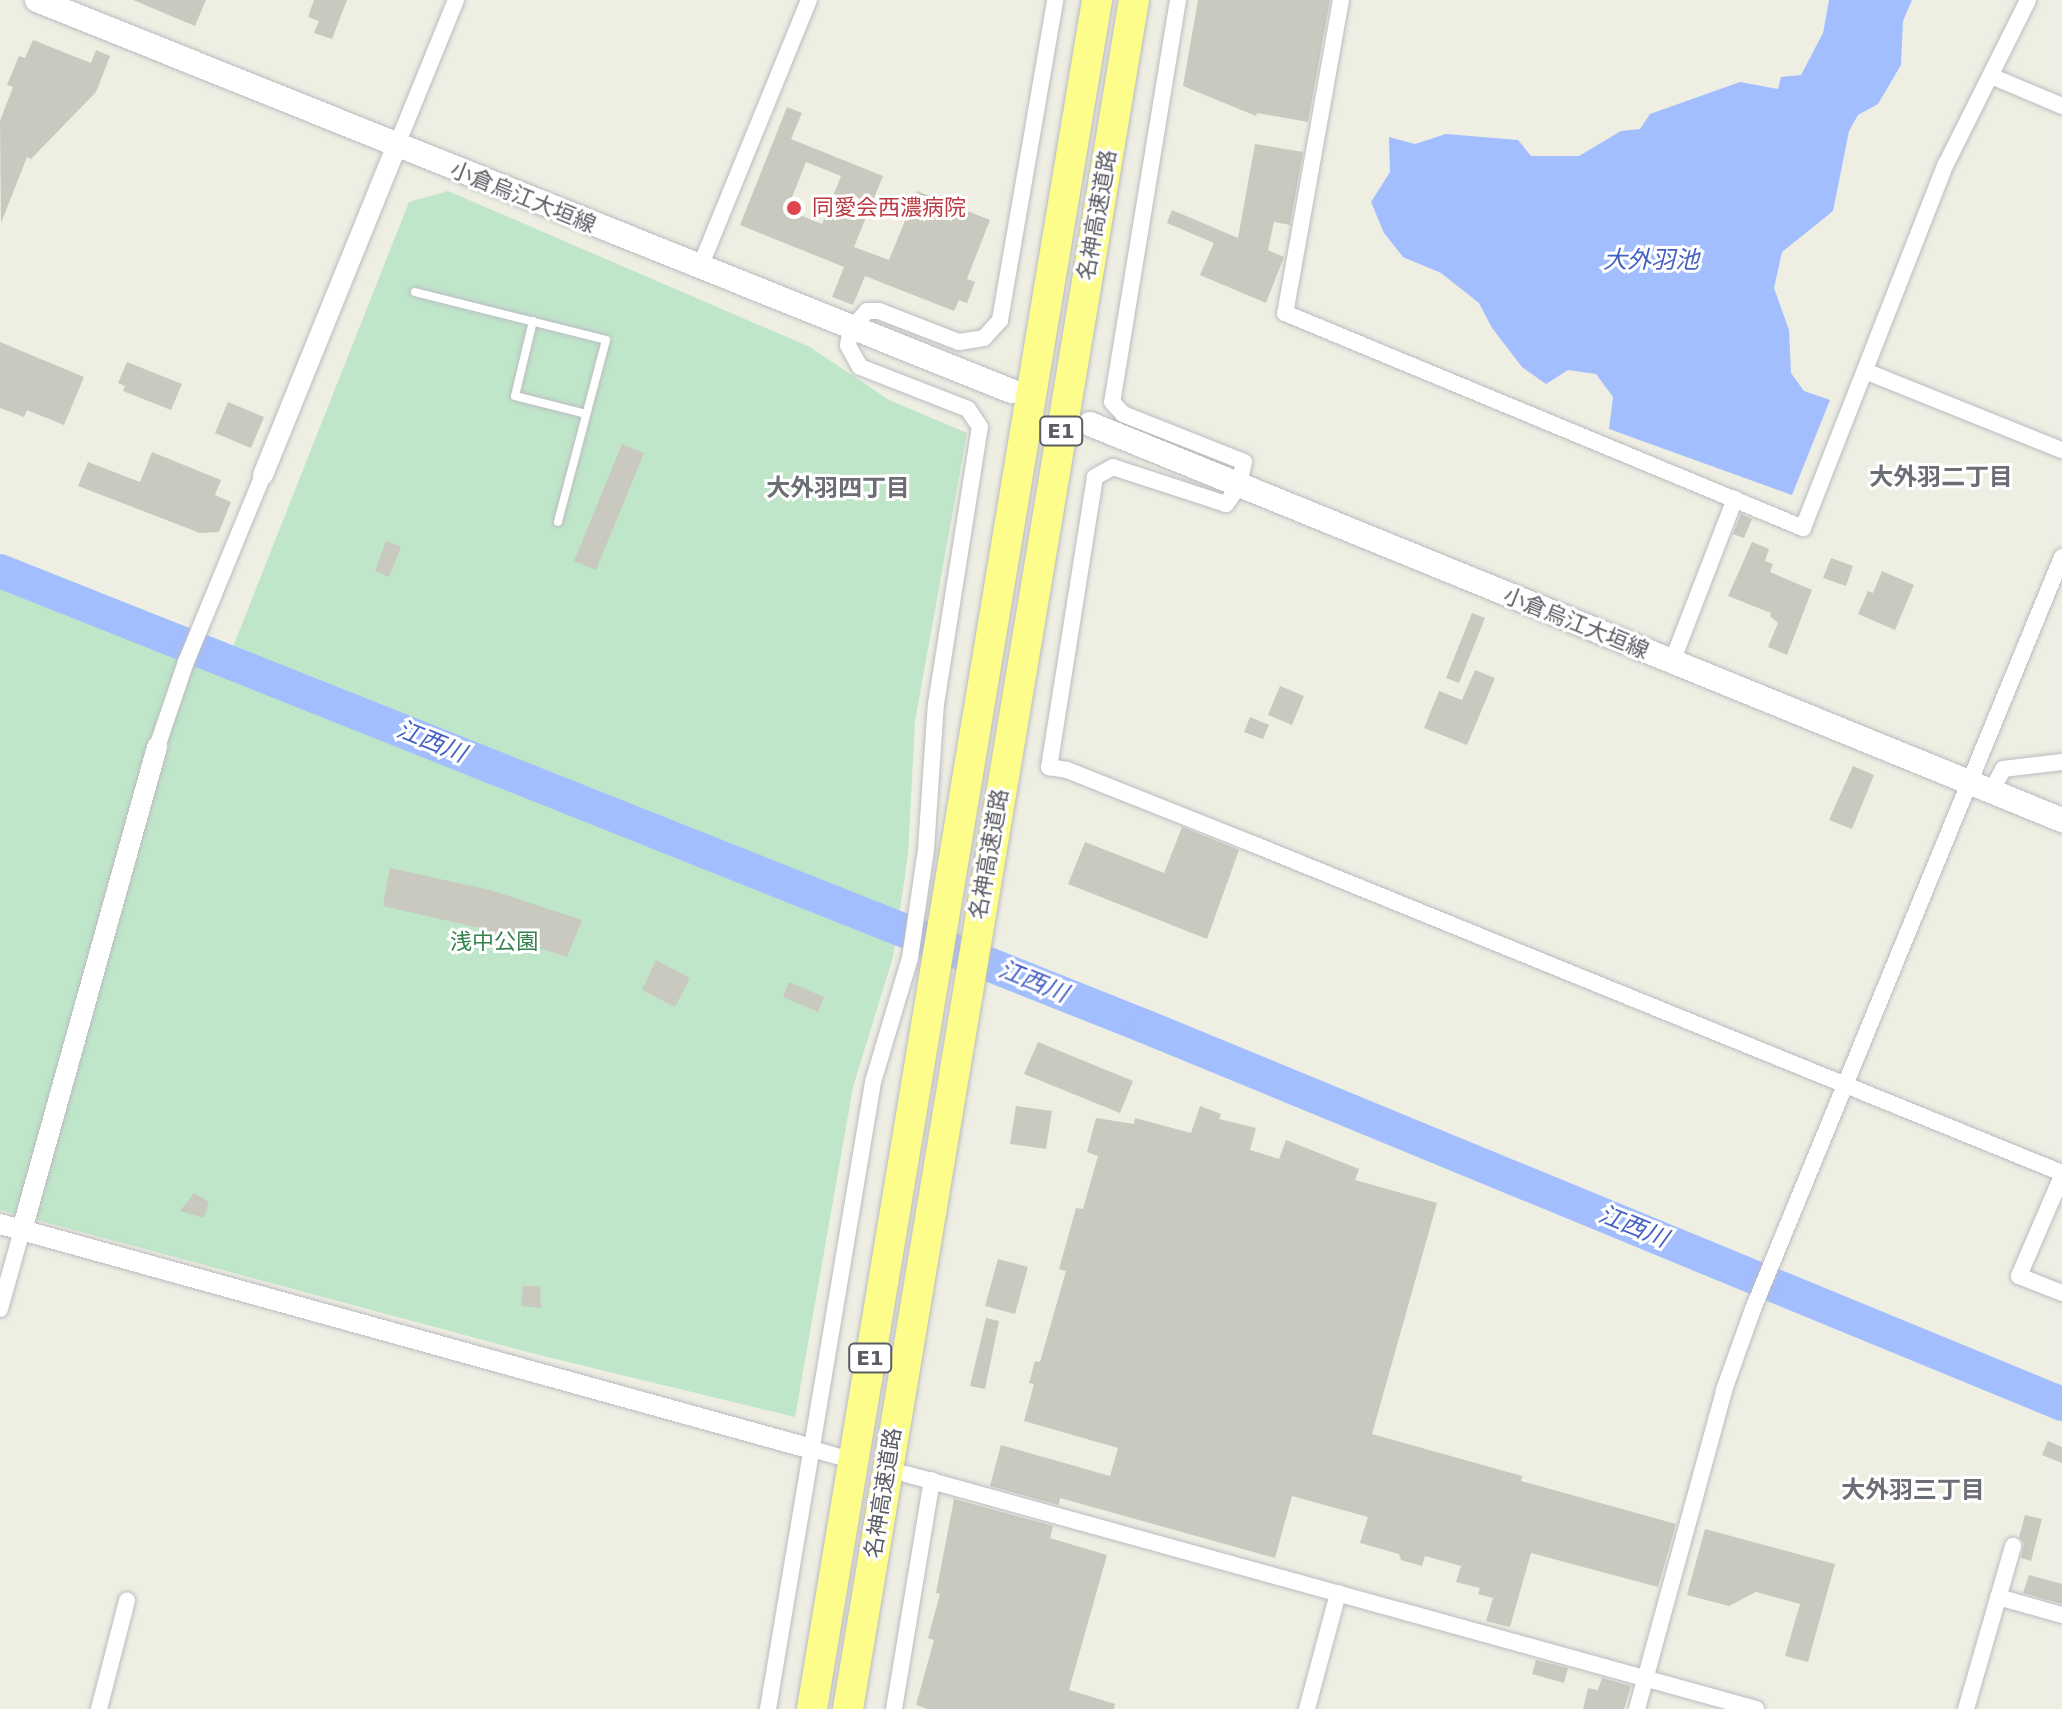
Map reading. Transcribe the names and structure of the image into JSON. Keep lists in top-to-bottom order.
{
  "streets": {
    "highway": ["名神高速道路", "E1"],
    "main road": ["小倉烏江大垣線"]
  },
  "districts": ["大外羽二丁目", "大外羽四丁目", "大外羽三丁目"],
  "water": ["大外羽池", "江西川"],
  "parks": ["浅中公園"],
  "places": ["同愛会西濃病院"]
}
